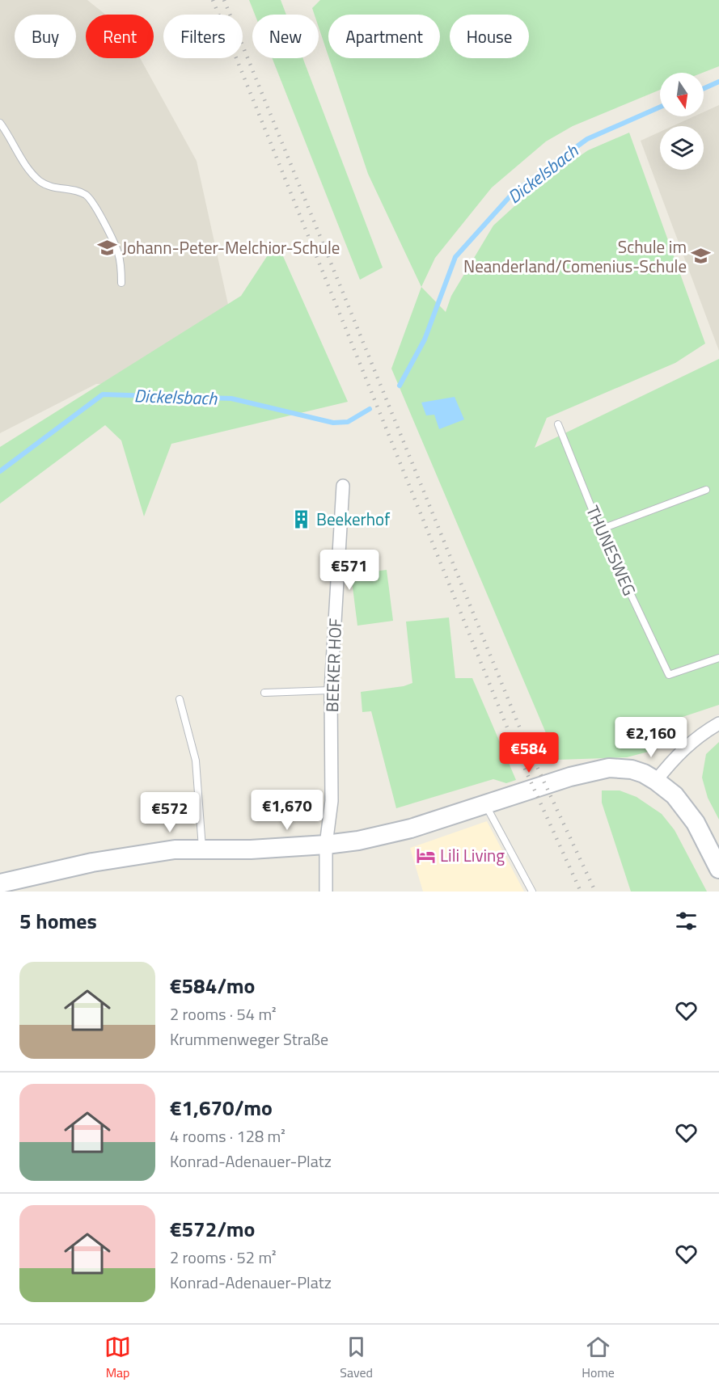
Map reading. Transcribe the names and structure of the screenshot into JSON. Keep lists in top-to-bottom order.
{
  "streets": {
    "street": ["BEEKER HOF"],
    "lane": ["THUNESWEG"]
  },
  "water": ["Dickelsbach"],
  "places": {
    "school or university": ["Johann-Peter-Melchior-Schule", "Schule im Neanderland/Comenius-Schule"],
    "building": ["Beekerhof"],
    "hotel": ["Lili Living"]
  },
  "north": "bottom",
  "page": {
    "chip": [
      "Buy",
      "Rent",
      "Filters",
      "New",
      "Apartment",
      "House"
    ],
    "price": [
      "€571",
      "€2,160",
      "€584",
      "€1,670",
      "€572"
    ],
    "heading": "5 homes",
    "list": [
      {
        "name": "€584/mo",
        "note": "2 rooms · 54 m² · Krummenweger Straße"
      },
      {
        "name": "€1,670/mo",
        "note": "4 rooms · 128 m² · Konrad-Adenauer-Platz"
      },
      {
        "name": "€572/mo",
        "note": "2 rooms · 52 m² · Konrad-Adenauer-Platz"
      }
    ],
    "tabs": ["Map", "Saved", "Home"]
  }
}
